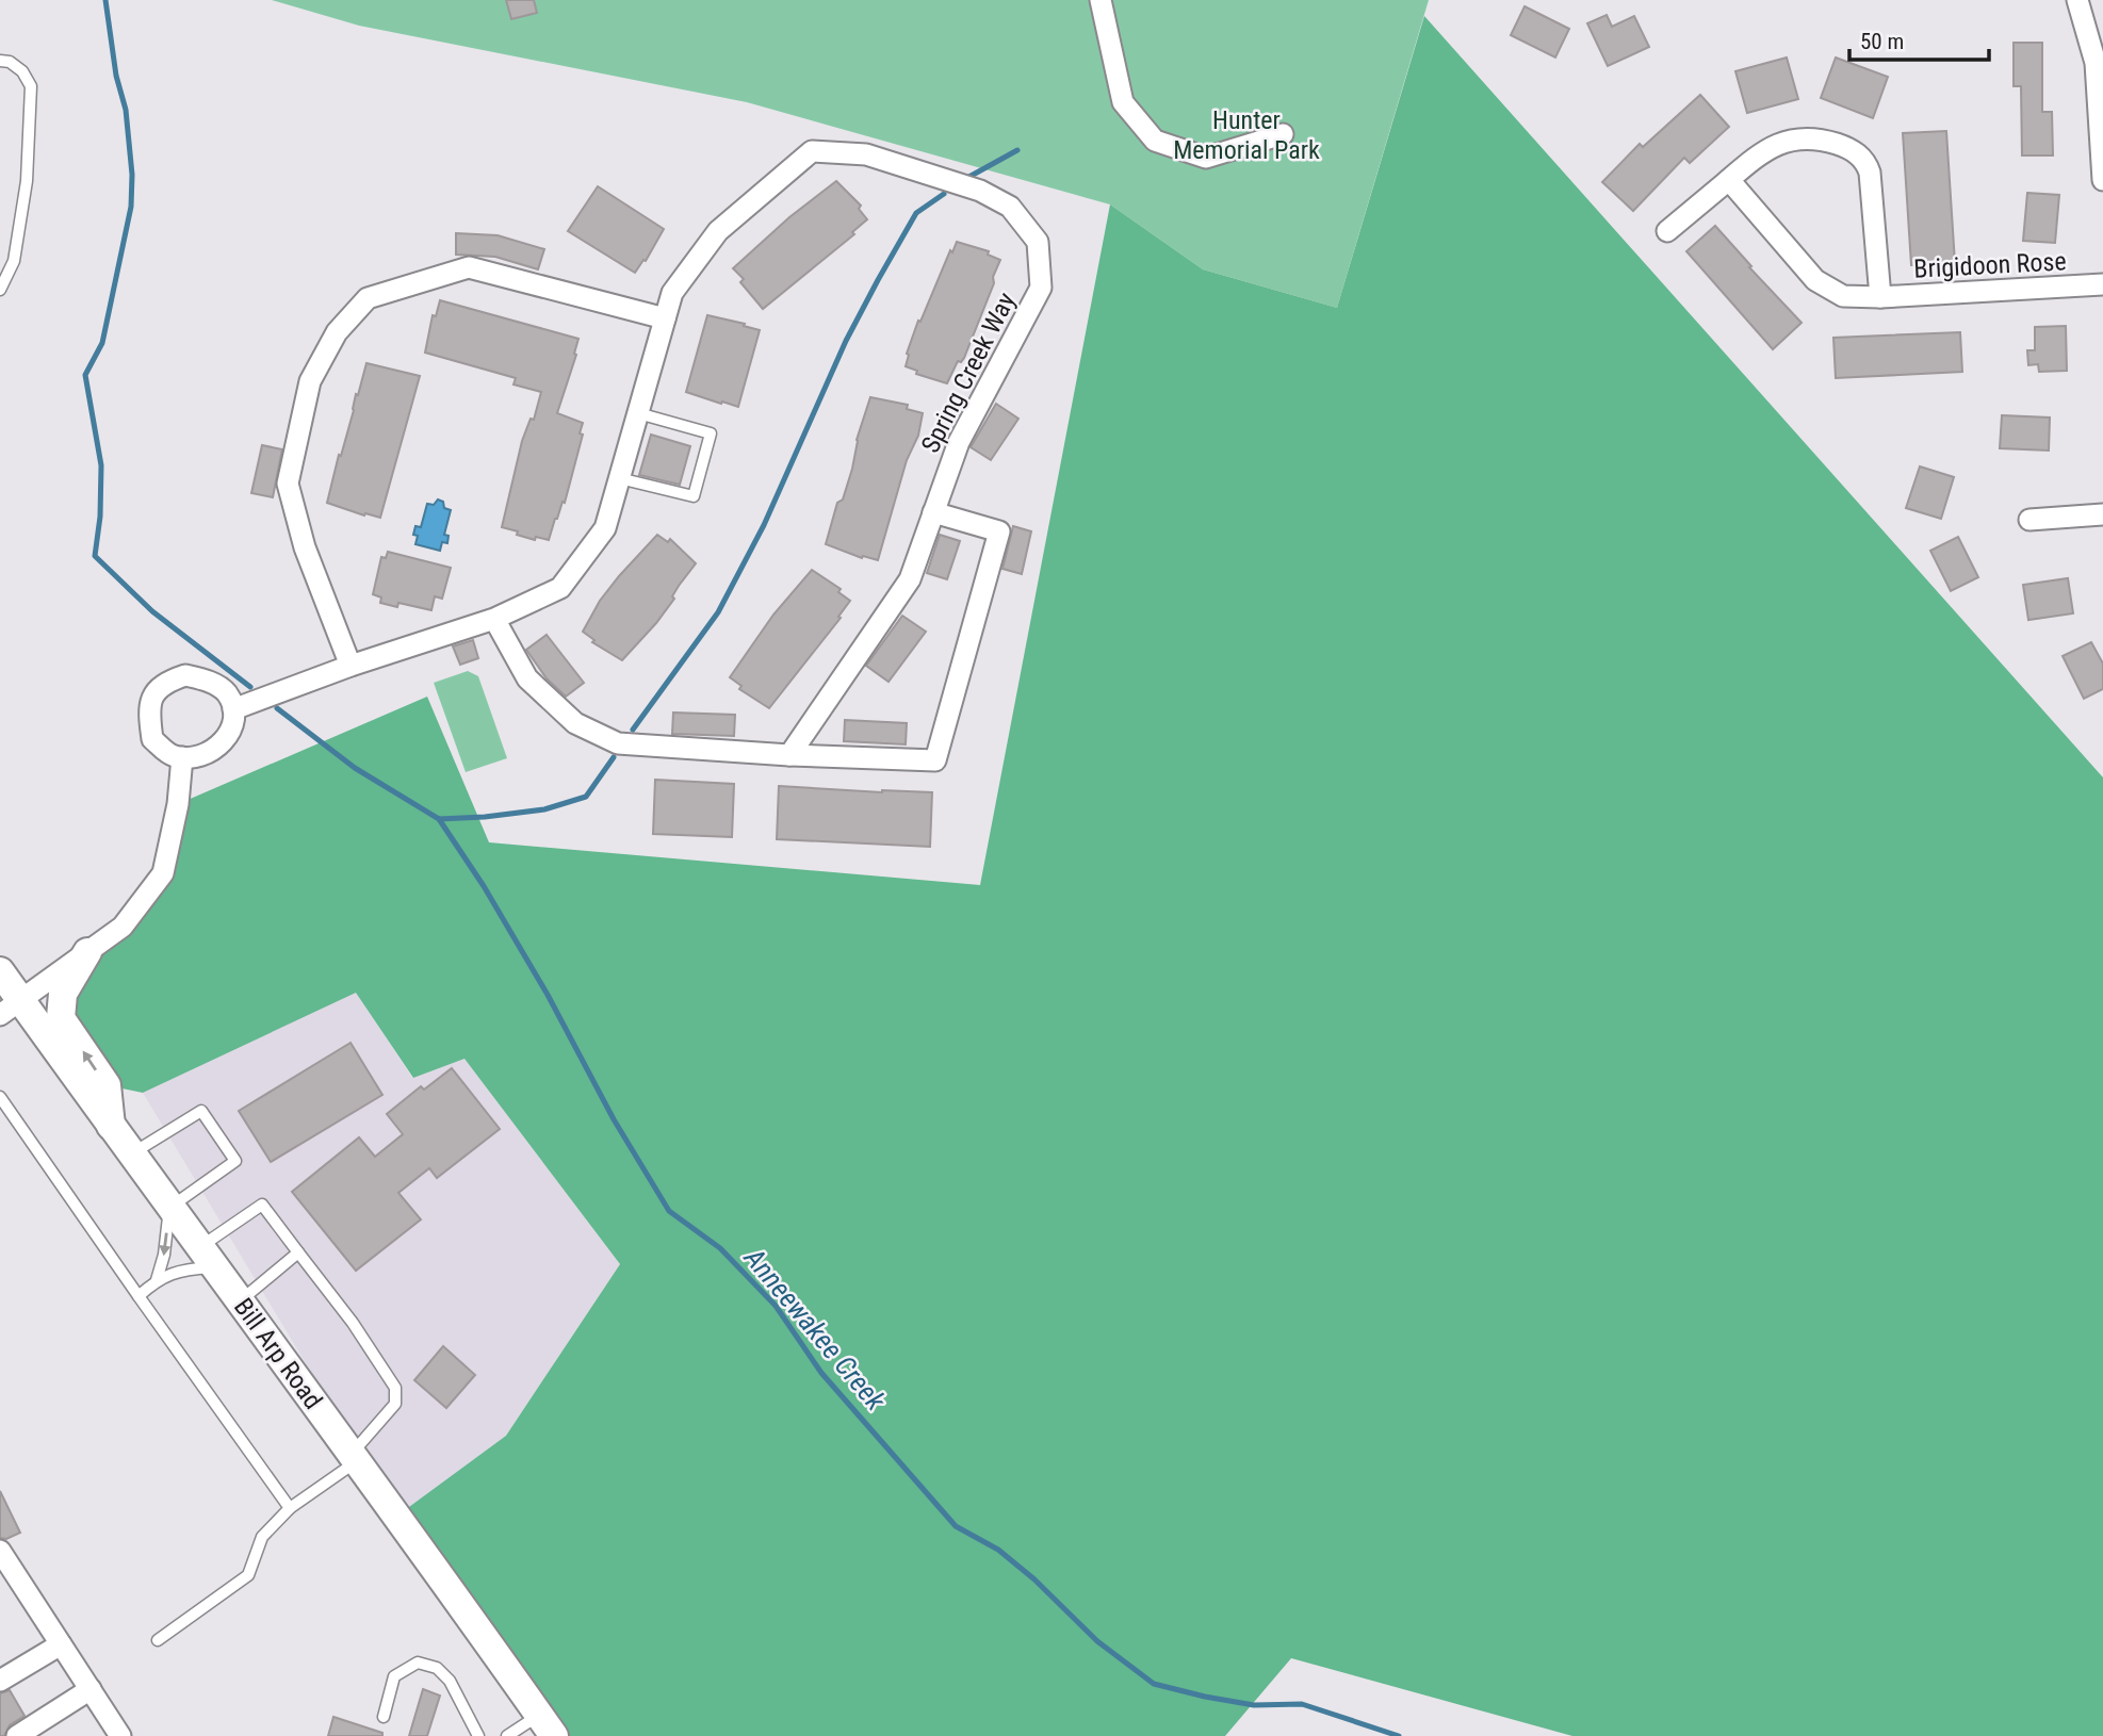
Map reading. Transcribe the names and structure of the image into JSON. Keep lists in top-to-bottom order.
{
  "streets": {
    "main road": ["Bill Arp Road"],
    "street": ["Brigidoon Rose", "Spring Creek Way"]
  },
  "water": ["Anneewakee Creek"],
  "parks": ["Hunter Memorial Park"],
  "scale_bar": "50 m"
}
